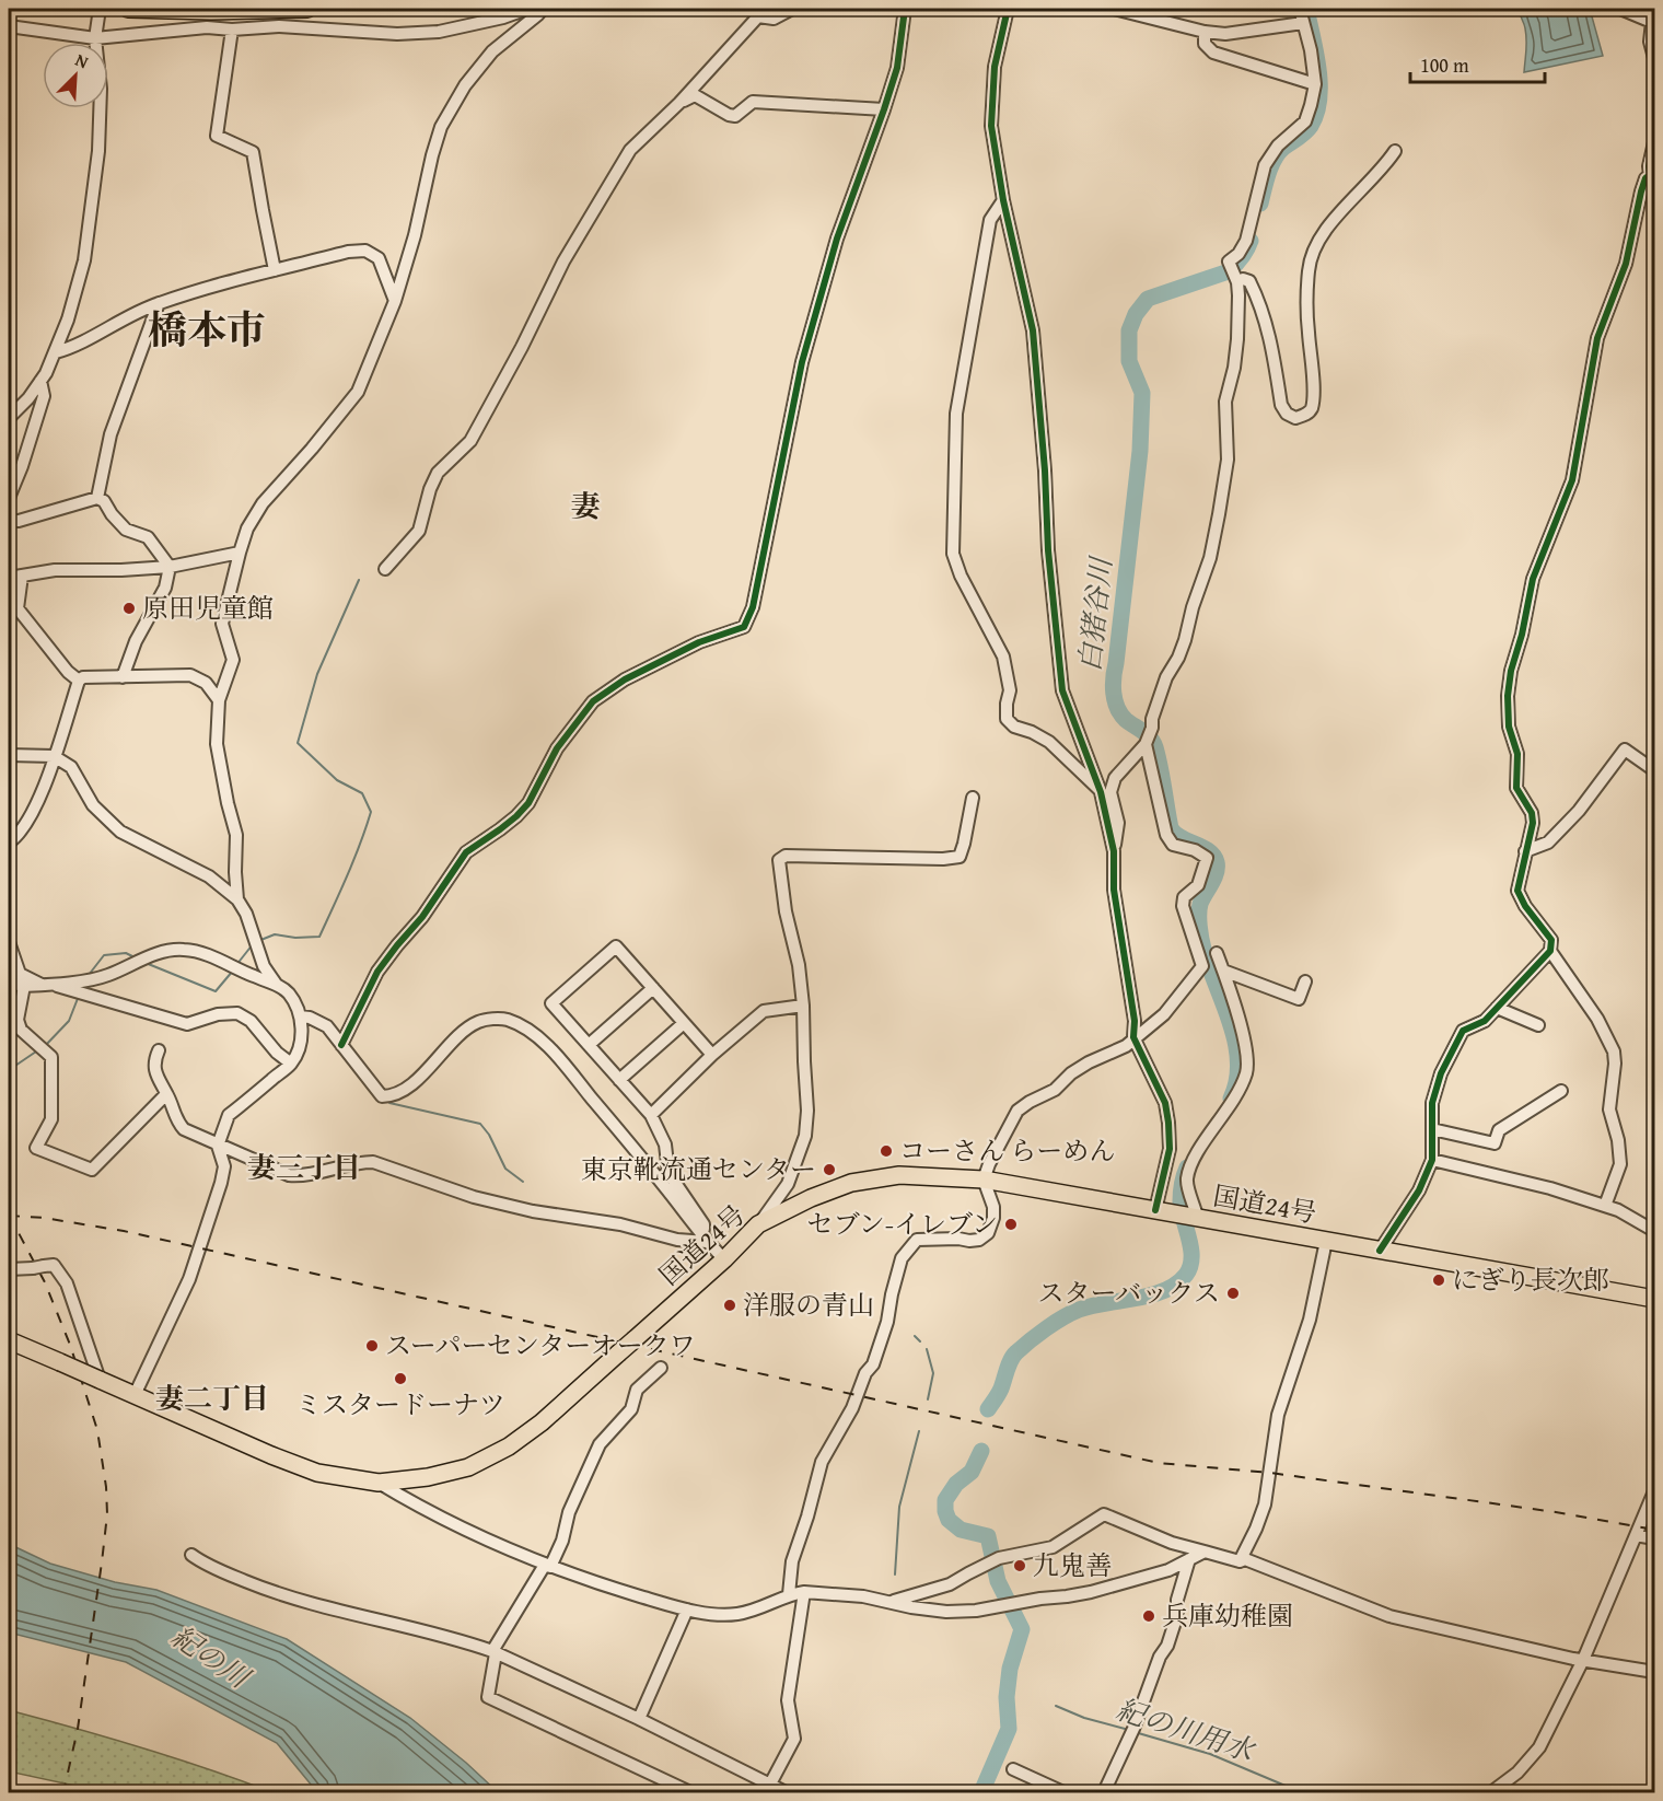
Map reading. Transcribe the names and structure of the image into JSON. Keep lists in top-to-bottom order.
{
  "streets": {
    "highway": ["国道24号"]
  },
  "districts": [
    "橋本市",
    "妻",
    "妻三丁目",
    "妻二丁目"
  ],
  "water": ["白猪谷川", "紀の川", "紀の川用水"],
  "places": [
    "原田児童館",
    "コーさん らーめん",
    "東京靴流通センター",
    "セブン-イレブン",
    "にぎり長次郎",
    "スターバックス",
    "洋服の青山",
    "スーパーセンターオークワ",
    "ミスタードーナツ",
    "九鬼善",
    "兵庫幼稚園"
  ],
  "scale_bar": "100 m",
  "north": "top right"
}
